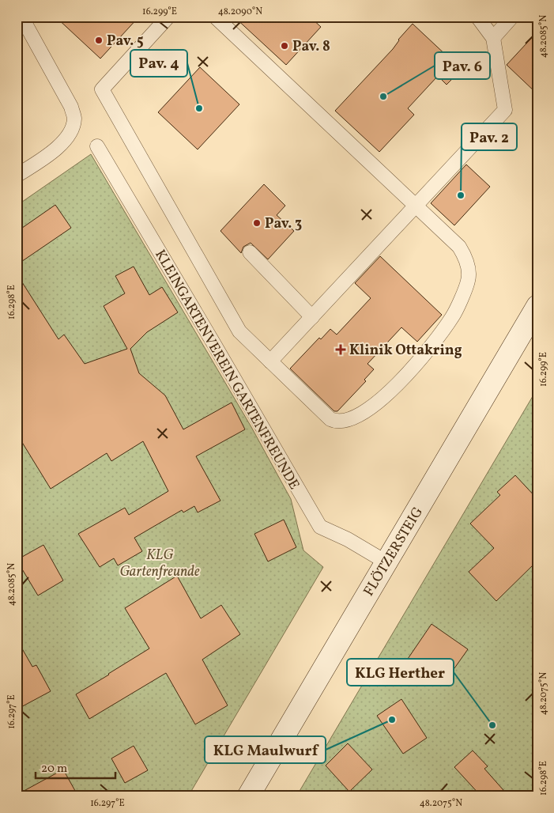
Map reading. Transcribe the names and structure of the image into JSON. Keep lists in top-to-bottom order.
{
  "streets": {
    "main road": ["FLÖTZERSTEIG"],
    "lane": ["KLEINGARTENVEREIN GARTENFREUNDE"]
  },
  "crossings": [
    ["KLEINGARTENVEREIN GARTENFREUNDE", "FLÖTZERSTEIG"]
  ],
  "parks": ["KLG Gartenfreunde"],
  "places": {
    "other": [
      "Pav. 5",
      "Pav. 8",
      "Pav. 6",
      "Pav. 4",
      "Pav. 2",
      "Pav. 3",
      "KLG Maulwurf",
      "KLG Herther"
    ],
    "health": ["Klinik Ottakring"]
  },
  "scale_bar": "20 m",
  "coordinates": [
    "16.299°E",
    "48.2090°N",
    "48.2085°N",
    "16.298°E",
    "48.2075°N",
    "16.297°E"
  ]
}
